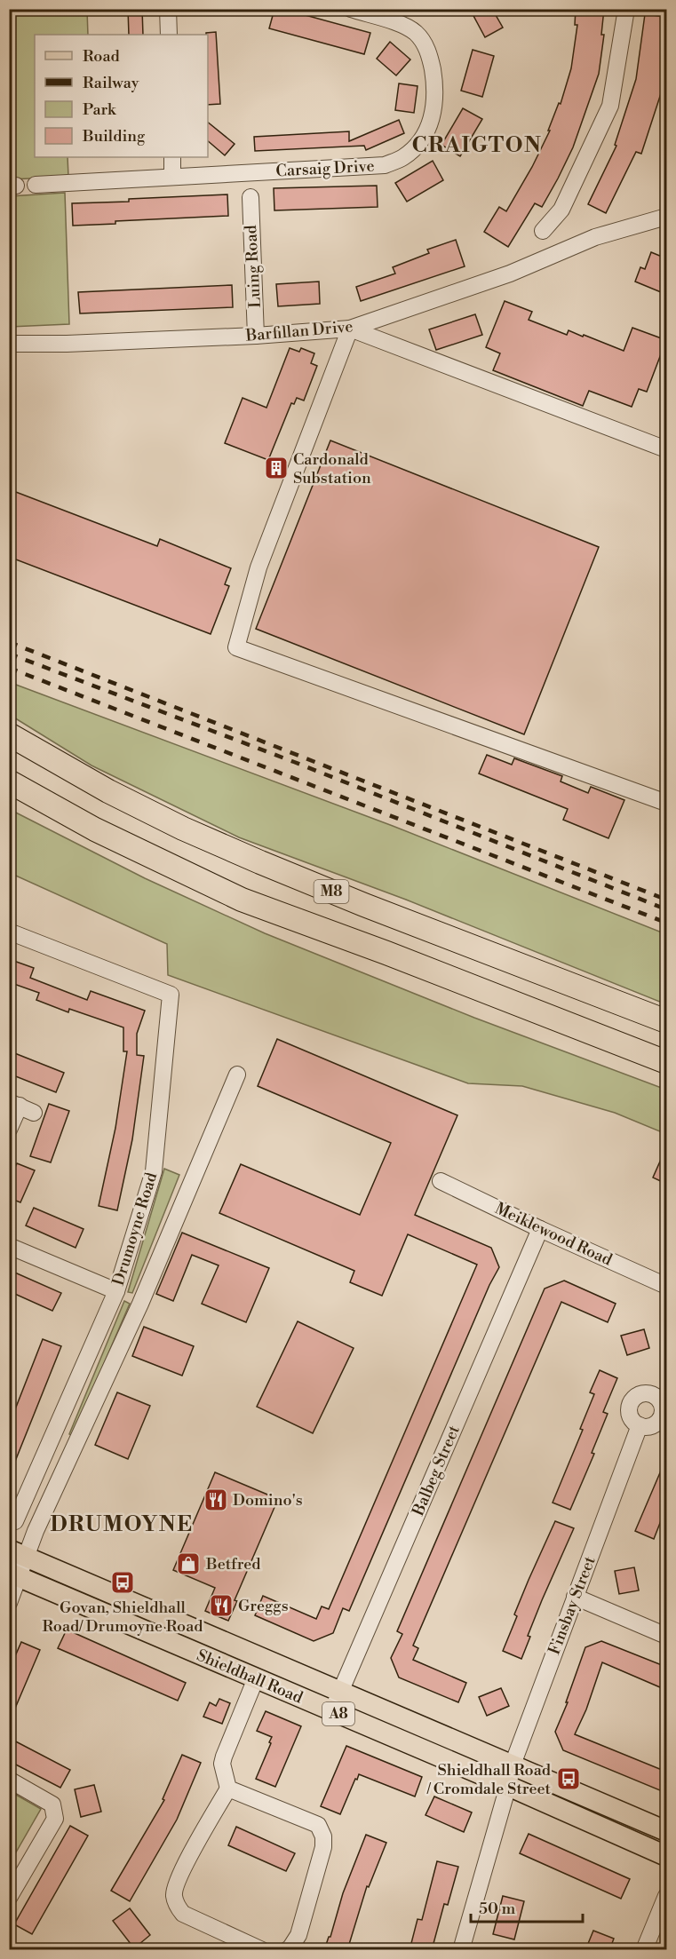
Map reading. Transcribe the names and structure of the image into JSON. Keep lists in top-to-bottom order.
{
  "streets": {
    "highway": ["M8"],
    "main road": ["Shieldhall Road", "A8"],
    "street": [
      "Carsaig Drive",
      "Luing Road",
      "Barfillan Drive",
      "Drumoyne Road",
      "Meiklewood Road",
      "Balbeg Street",
      "Finsbay Street"
    ]
  },
  "crossings": [
    ["Luing Road", "Barfillan Drive"],
    ["Drumoyne Road", "Shieldhall Road"],
    ["Meiklewood Road", "Balbeg Street"],
    ["Balbeg Street", "Shieldhall Road"],
    ["Finsbay Street", "Shieldhall Road"]
  ],
  "districts": ["CRAIGTON", "DRUMOYNE"],
  "places": {
    "building": ["Cardonald Substation"],
    "restaurant": ["Domino's", "Greggs"],
    "shop": ["Betfred"],
    "bus stop": ["Govan, Shieldhall Road/ Drumoyne Road", "Shieldhall Road / Cromdale Street"]
  },
  "legend": [
    "Road",
    "Railway",
    "Park",
    "Building"
  ],
  "scale_bar": "50 m"
}
